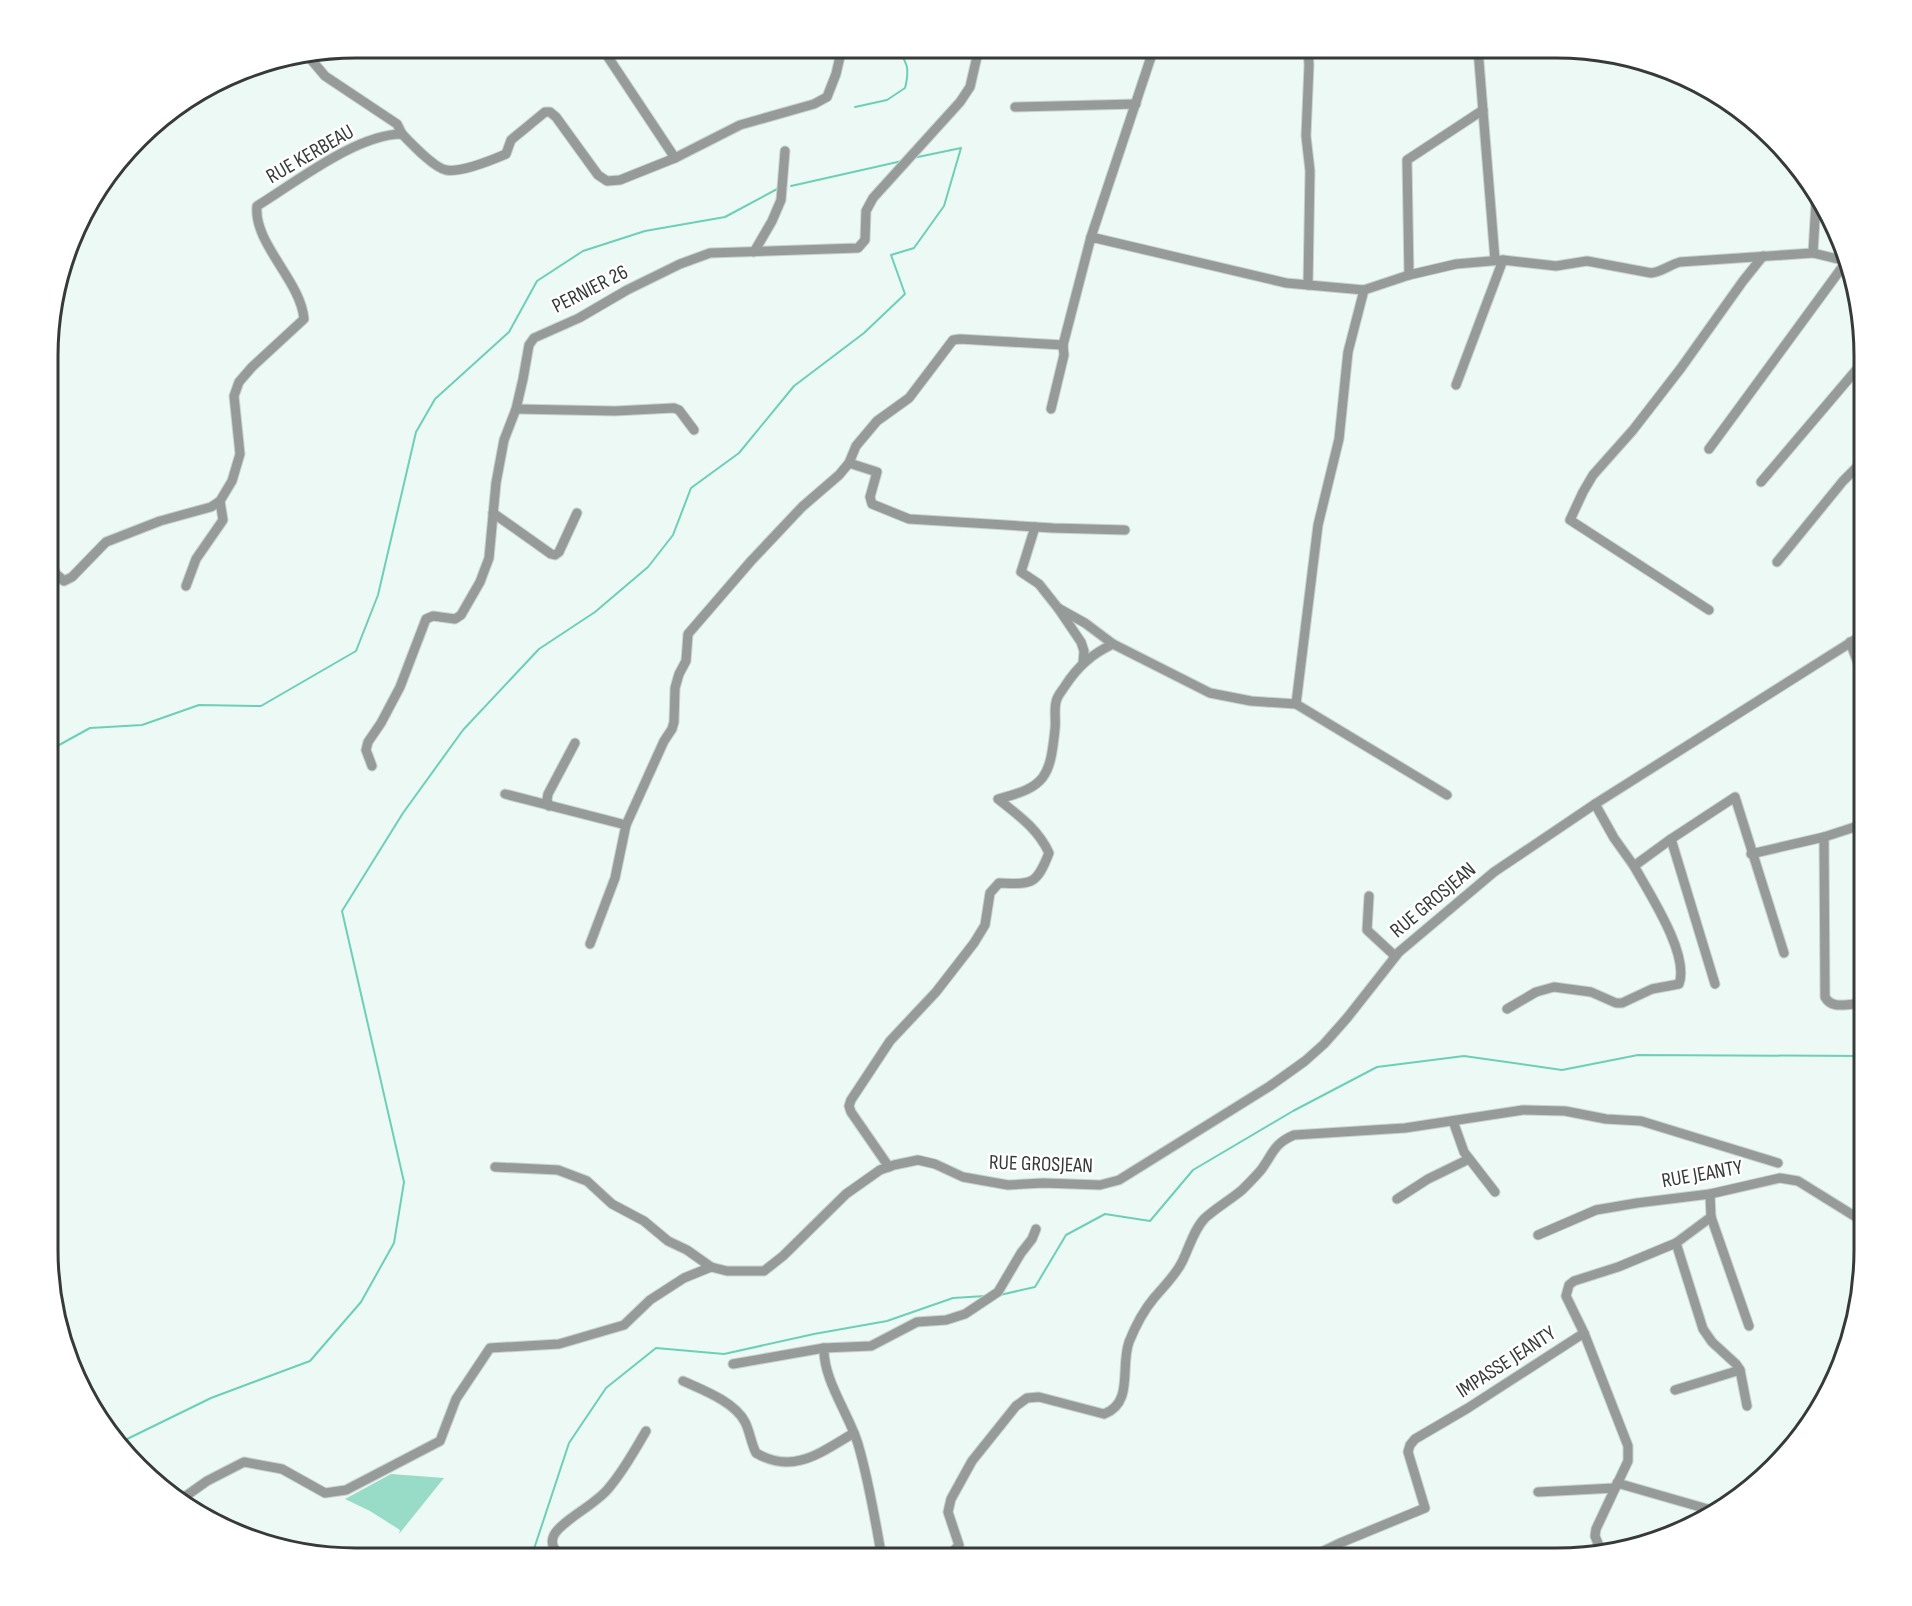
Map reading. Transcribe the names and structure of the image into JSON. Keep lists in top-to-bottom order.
{
  "streets": {
    "street": [
      "RUE KERBEAU",
      "PERNIER 26",
      "RUE GROSJEAN",
      "RUE JEANTY",
      "IMPASSE JEANTY"
    ]
  }
}
